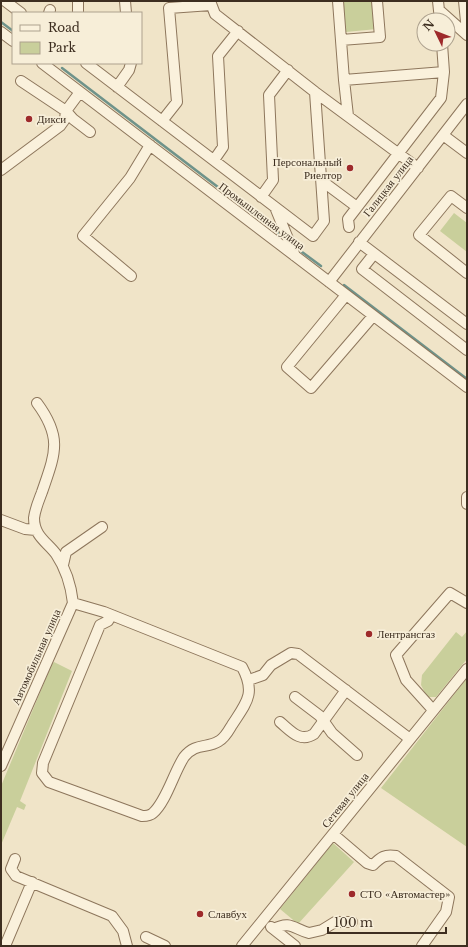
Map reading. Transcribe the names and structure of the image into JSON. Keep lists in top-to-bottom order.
{
  "streets": {
    "street": [
      "Галицкая улица",
      "Промышленная улица",
      "Автомобильная улица",
      "Сетевая улица"
    ]
  },
  "crossings": [
    ["Галицкая улица", "Промышленная улица"]
  ],
  "places": [
    "Дикси",
    "Персональный Риелтор",
    "Лентрансгаз",
    "СТО «Автомастер»",
    "Славбух"
  ],
  "legend": ["Road", "Park"],
  "scale_bar": "100 m",
  "north": "top left"
}
